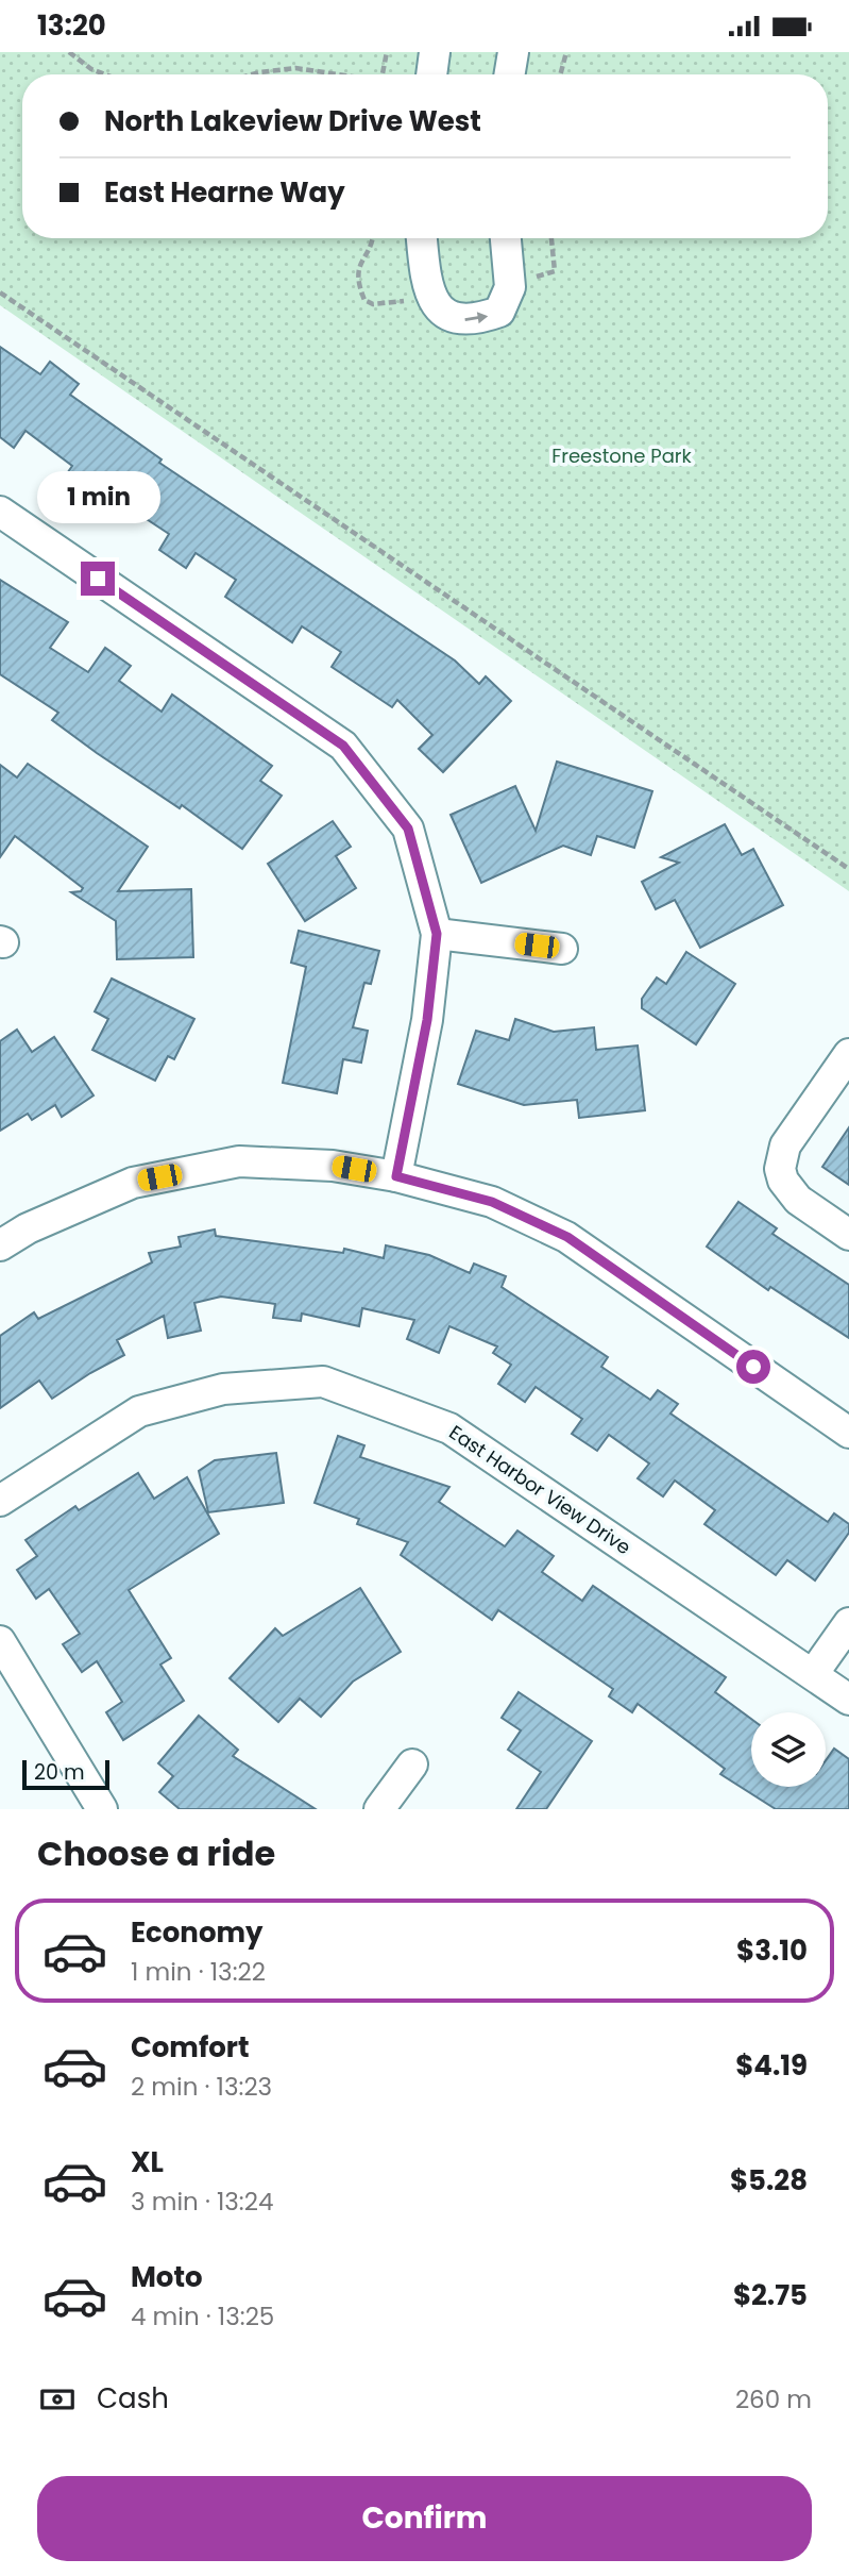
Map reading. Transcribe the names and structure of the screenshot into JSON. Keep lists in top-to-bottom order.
{
  "streets": {
    "street": ["East Harbor View Drive"]
  },
  "parks": ["Freestone Park"],
  "scale_bar": "20 m",
  "page": {
    "status": "13:20",
    "banner": ["North Lakeview Drive West", "East Hearne Way"],
    "bubble": "1 min",
    "scale": "20 m",
    "heading": "Choose a ride",
    "list": [
      {
        "name": "Economy",
        "note": "1 min · 13:22",
        "value": "$3.10"
      },
      {
        "name": "Comfort",
        "note": "2 min · 13:23",
        "value": "$4.19"
      },
      {
        "name": "XL",
        "note": "3 min · 13:24",
        "value": "$5.28"
      },
      {
        "name": "Moto",
        "note": "4 min · 13:25",
        "value": "$2.75"
      }
    ],
    "pay": ["Cash", "260 m"],
    "buttons": "Confirm"
  }
}
